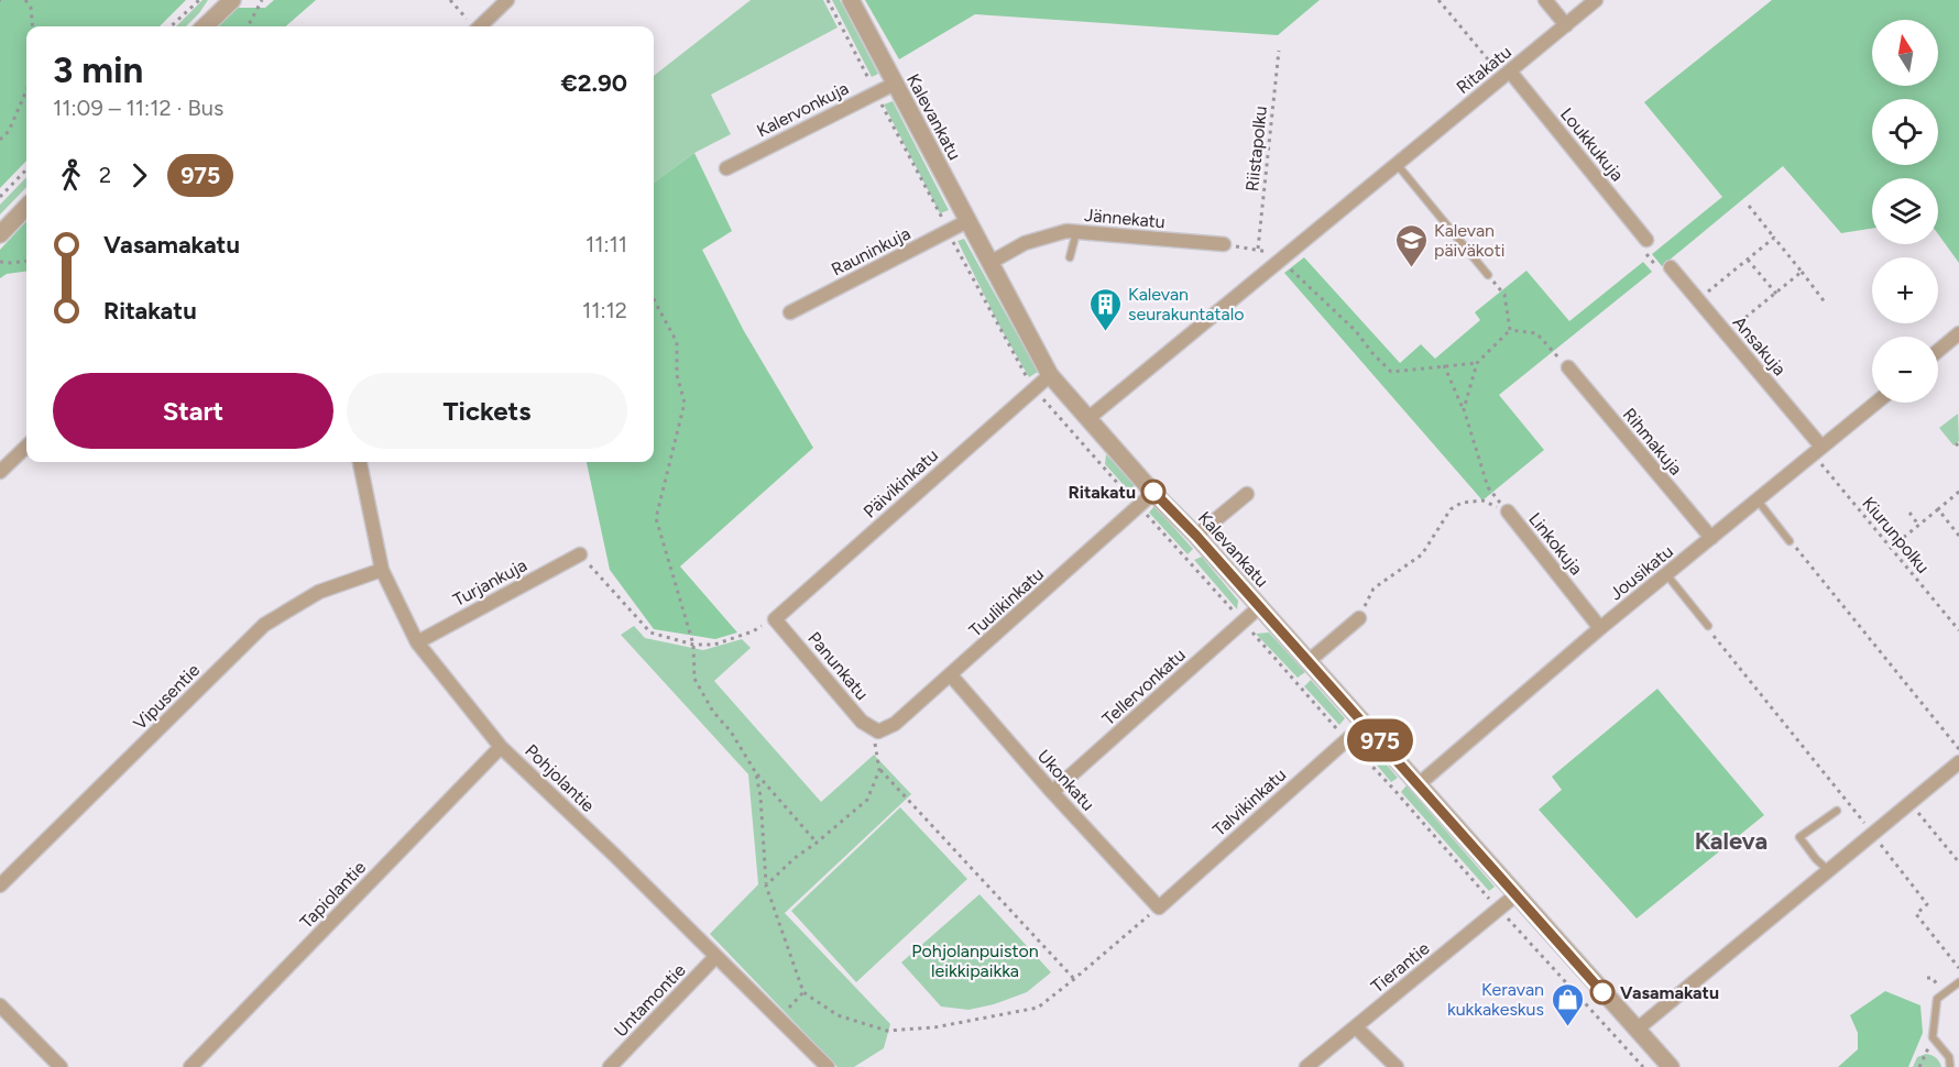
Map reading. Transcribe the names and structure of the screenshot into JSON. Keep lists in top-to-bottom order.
{
  "streets": {
    "street": [
      "Ritakatu",
      "Kalervonkuja",
      "Kalevankatu",
      "Loukkukuja",
      "Jännekatu",
      "Rauninkuja",
      "Ansakuja",
      "Rihmakuja",
      "Päivikinkatu",
      "Linkokuja",
      "Jousikatu",
      "Turjankuja",
      "Tuulikinkatu",
      "Panunkatu",
      "Tellervonkatu",
      "Vipusentie",
      "Pohjolantie",
      "Ukonkatu",
      "Talvikinkatu",
      "Tapiolantie",
      "Tierantie",
      "Untamontie"
    ],
    "path": ["Riistapolku", "Kiurunpolku"]
  },
  "crossings": [
    ["Ritakatu", "Kalevankatu"],
    ["Ritakatu", "Loukkukuja"],
    ["Kalervonkuja", "Kalevankatu"],
    ["Kalevankatu", "Jännekatu"],
    ["Kalevankatu", "Rauninkuja"],
    ["Kalevankatu", "Päivikinkatu"],
    ["Kalevankatu", "Jousikatu"],
    ["Kalevankatu", "Tuulikinkatu"],
    ["Kalevankatu", "Tellervonkatu"],
    ["Kalevankatu", "Talvikinkatu"],
    ["Kalevankatu", "Tierantie"],
    ["Ansakuja", "Kiurunpolku"],
    ["Ansakuja", "Jousikatu"],
    ["Rihmakuja", "Jousikatu"],
    ["Päivikinkatu", "Panunkatu"],
    ["Kiurunpolku", "Jousikatu"],
    ["Linkokuja", "Jousikatu"],
    ["Turjankuja", "Pohjolantie"],
    ["Tuulikinkatu", "Panunkatu"],
    ["Tuulikinkatu", "Ukonkatu"],
    ["Tellervonkatu", "Ukonkatu"],
    ["Vipusentie", "Pohjolantie"],
    ["Pohjolantie", "Tapiolantie"],
    ["Pohjolantie", "Untamontie"],
    ["Ukonkatu", "Talvikinkatu"]
  ],
  "districts": ["Kaleva"],
  "parks": ["Pohjolanpuiston leikkipaikka"],
  "places": {
    "school or university": ["Kalevan päiväkoti"],
    "building": ["Kalevan seurakuntatalo"],
    "other": ["Ritakatu", "Vasamakatu"],
    "shop": ["Keravan kukkakeskus"]
  },
  "lines": ["bus line 975"],
  "north": "top",
  "page": {
    "on_map": "975",
    "map_buttons": ["+", "−"],
    "heading": ["3 min", "11:09 – 11:12 · Bus", "€2.90"],
    "legs": ["2", "975"],
    "list": [
      {
        "name": "Vasamakatu",
        "value": "11:11"
      },
      {
        "name": "Ritakatu",
        "value": "11:12"
      }
    ],
    "buttons": ["Start", "Tickets"]
  }
}
